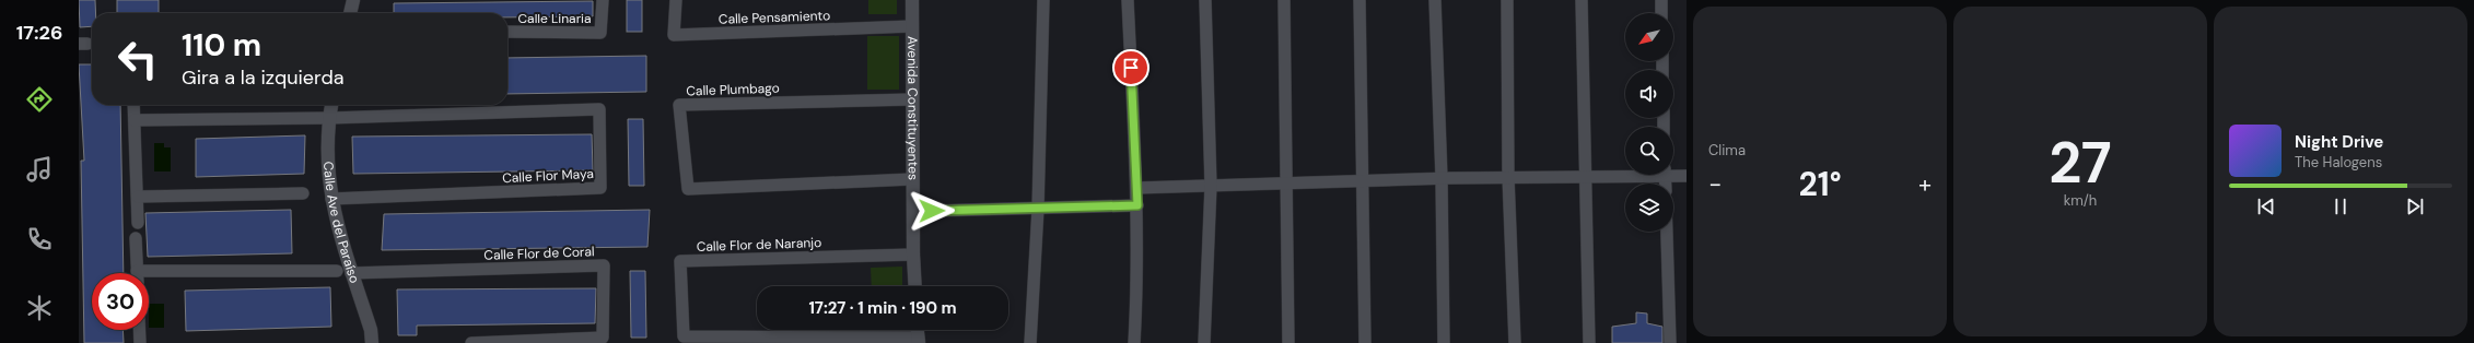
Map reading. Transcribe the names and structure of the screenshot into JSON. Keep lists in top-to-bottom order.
{
  "streets": {
    "main road": ["Avenida Constituyentes", "Calle Ave del Paraíso"],
    "street": [
      "Calle Pensamiento",
      "Calle Linaria",
      "Calle Plumbago",
      "Calle Flor Maya",
      "Calle Flor de Naranjo",
      "Calle Flor de Coral"
    ]
  },
  "crossings": [
    ["Calle Pensamiento", "Avenida Constituyentes"],
    ["Calle Plumbago", "Avenida Constituyentes"],
    ["Avenida Constituyentes", "Calle Flor de Naranjo"],
    ["Calle Flor Maya", "Calle Ave del Paraíso"],
    ["Calle Ave del Paraíso", "Calle Flor de Coral"]
  ],
  "north": "bottom left",
  "page": {
    "tabs": "17:26",
    "tile": [
      "Clima",
      ["27", "km/h"]
    ],
    "turn": ["110 m", "Gira a la izquierda"],
    "song": ["Night Drive", "The Halogens"],
    "heat": ["−", "21°", "+"],
    "limit": "30",
    "trip": "17:27 · 1 min · 190 m"
  }
}
